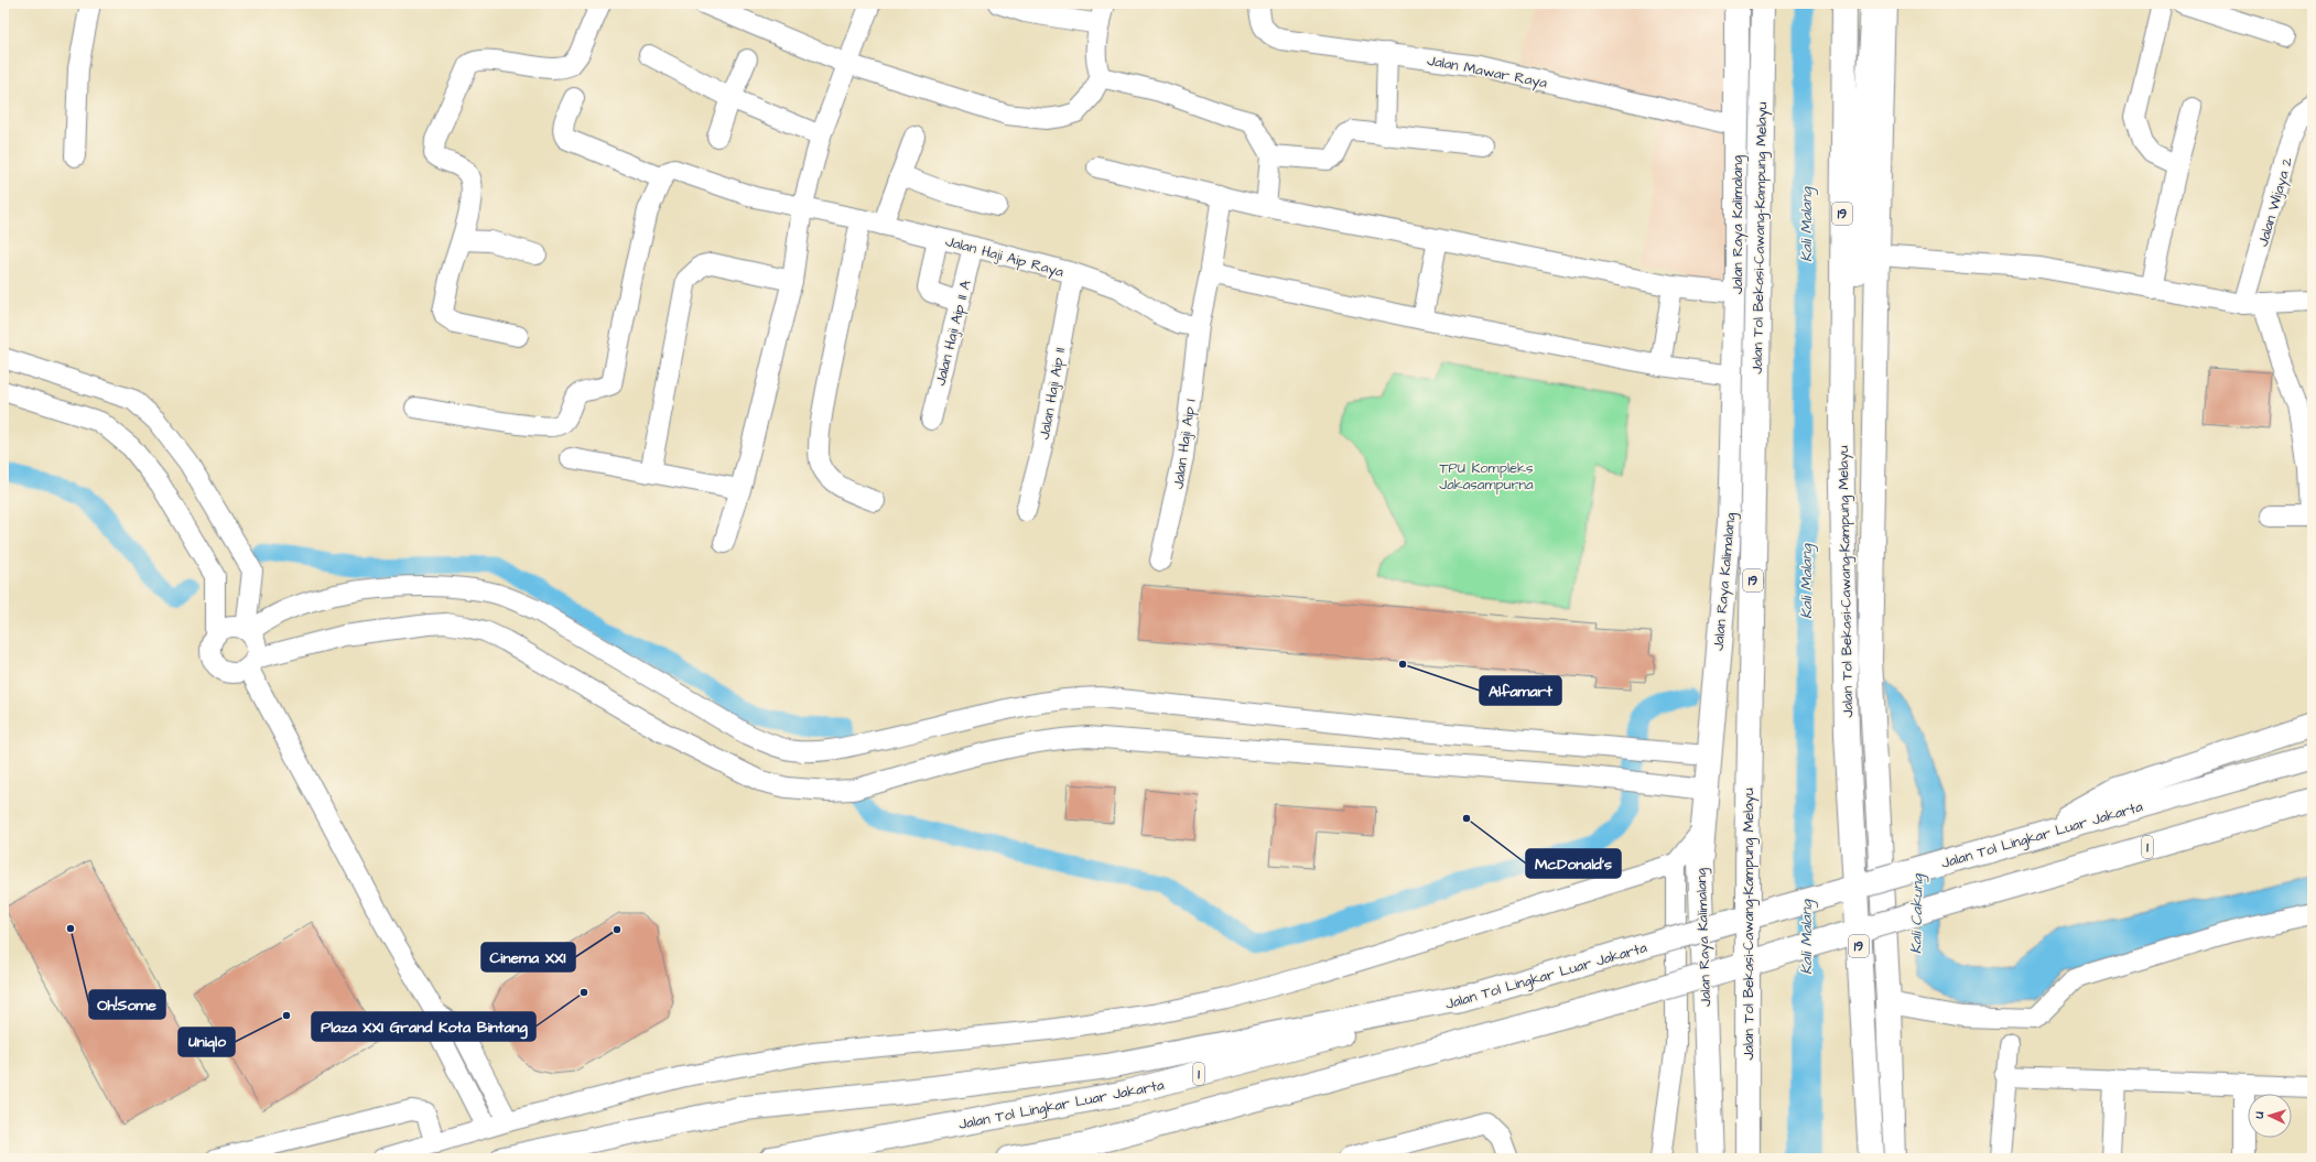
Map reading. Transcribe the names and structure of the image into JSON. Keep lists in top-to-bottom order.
{
  "streets": {
    "main road": [
      "19",
      "Jalan Raya Kalimalang",
      "Jalan Tol Bekasi–Cawang–Kampung Melayu",
      "Jalan Tol Lingkar Luar Jakarta",
      "1"
    ],
    "street": [
      "Jalan Mawar Raya",
      "Jalan Wijaya 2",
      "Jalan Haji Aip Raya",
      "Jalan Haji Aip II A",
      "Jalan Haji Aip II",
      "Jalan Haji Aip I"
    ]
  },
  "crossings": [
    ["Jalan Mawar Raya", "Jalan Raya Kalimalang"],
    ["Jalan Haji Aip Raya", "Jalan Haji Aip II A"],
    ["Jalan Haji Aip Raya", "Jalan Haji Aip II"],
    ["Jalan Haji Aip Raya", "Jalan Haji Aip I"]
  ],
  "water": ["Kali Malang", "Kali Cakung"],
  "parks": ["TPU Kompleks Jakasampurna"],
  "places": [
    "Alfamart",
    "McDonald's",
    "Oh!Some",
    "Cinema XXI",
    "Plaza XXI Grand Kota Bintang",
    "Uniqlo"
  ],
  "north": "left"
}
